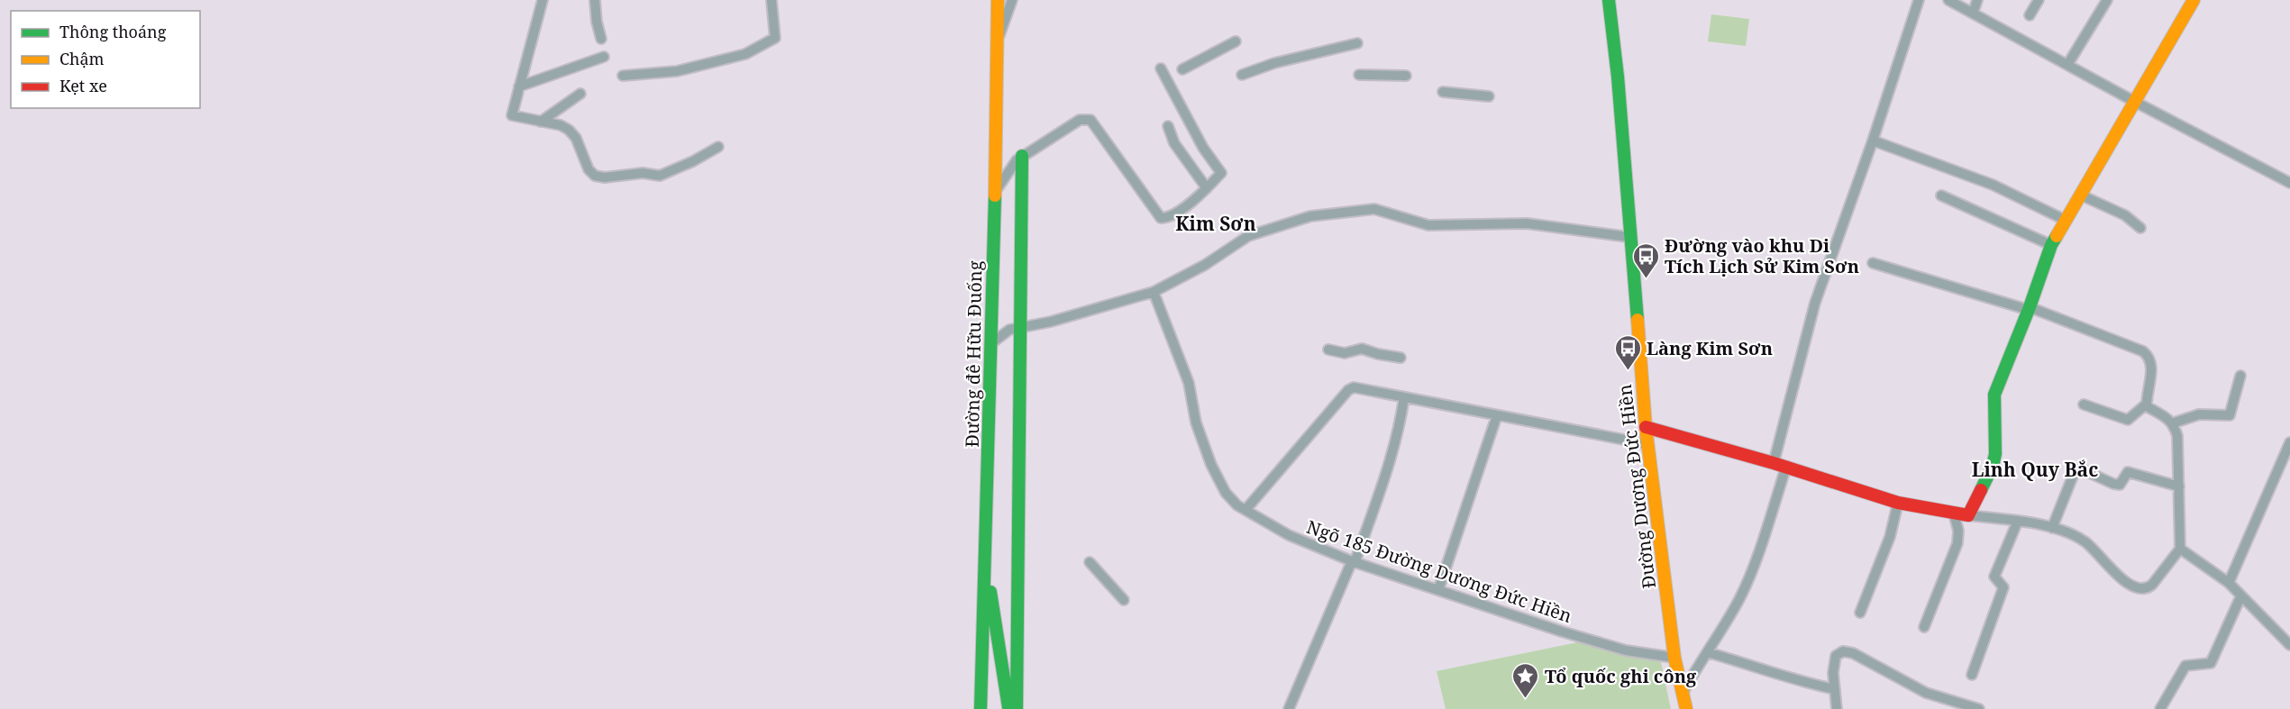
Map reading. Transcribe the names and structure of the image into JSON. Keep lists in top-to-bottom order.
{
  "streets": {
    "main road": ["Đường đê Hữu Đuống", "Đường Dương Đức Hiền"],
    "street": ["Ngõ 185 Đường Dương Đức Hiền"]
  },
  "crossings": [
    ["Đường Dương Đức Hiền", "Ngõ 185 Đường Dương Đức Hiền"]
  ],
  "districts": ["Kim Sơn", "Linh Quy Bắc"],
  "places": {
    "bus stop": ["Đường vào khu Di Tích Lịch Sử Kim Sơn", "Làng Kim Sơn"],
    "place": ["Tổ quốc ghi công"]
  },
  "legend": ["Thông thoáng", "Chậm", "Kẹt xe"]
}
